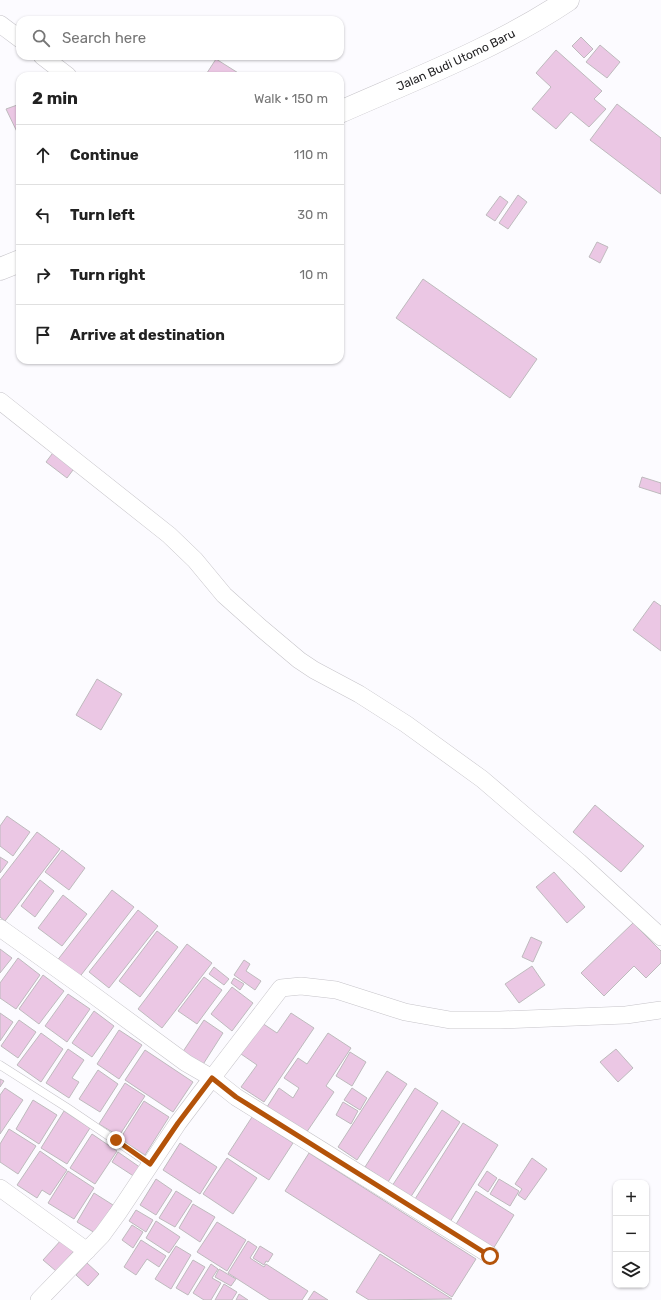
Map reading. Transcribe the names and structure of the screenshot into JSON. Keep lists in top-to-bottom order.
{
  "streets": {
    "street": ["Jalan Budi Utomo Baru"]
  },
  "page": {
    "search": "Search here",
    "heading": ["2 min", "Walk · 150 m"],
    "list": [
      ["Continue", "110 m"],
      ["Turn left", "30 m"],
      ["Turn right", "10 m"],
      "Arrive at destination"
    ],
    "map_buttons": ["+", "−"]
  }
}
